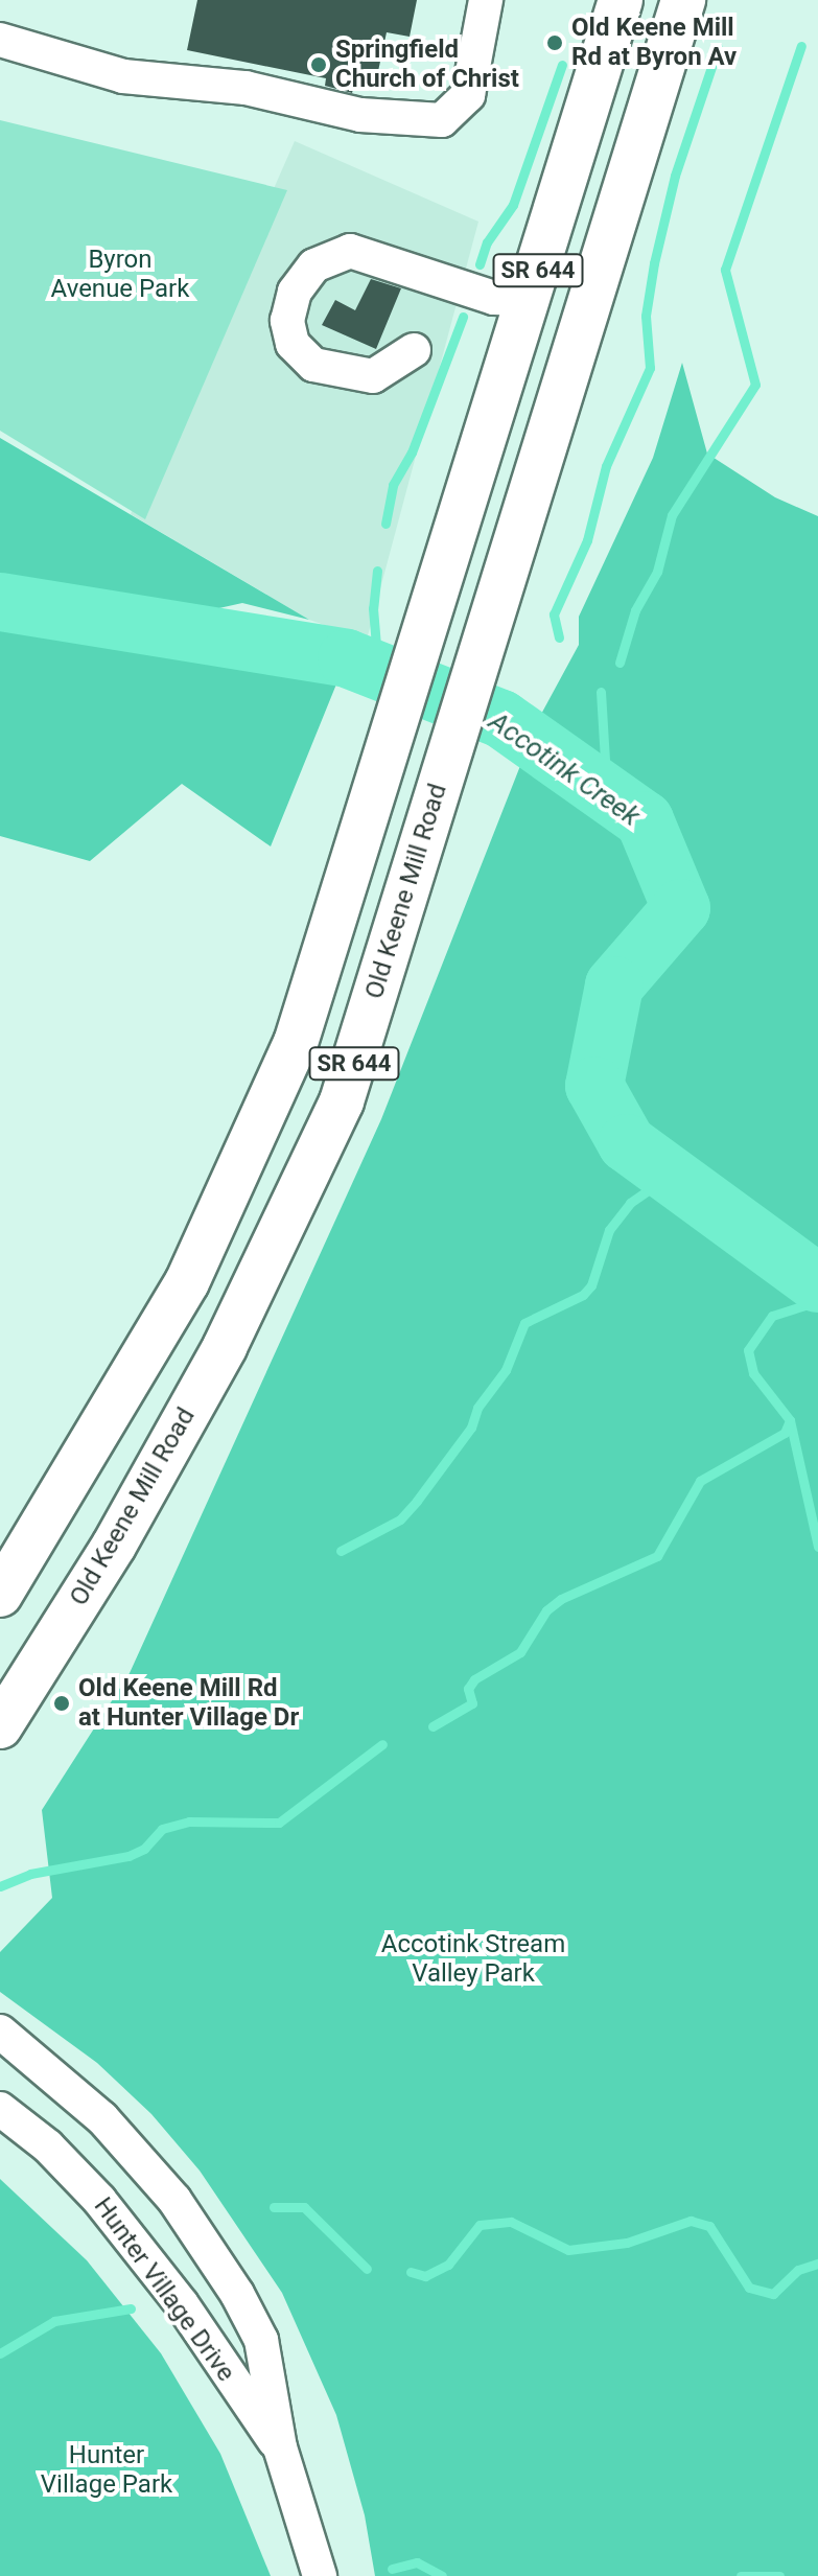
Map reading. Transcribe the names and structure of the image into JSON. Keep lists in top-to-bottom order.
{
  "streets": {
    "main road": ["SR 644", "Old Keene Mill Road"],
    "street": ["Hunter Village Drive"]
  },
  "water": ["Accotink Creek"],
  "parks": ["Byron Avenue Park", "Accotink Stream Valley Park", "Hunter Village Park"],
  "places": ["Old Keene Mill Rd at Byron Av", "Springfield Church of Christ", "Old Keene Mill Rd at Hunter Village Dr"]
}
